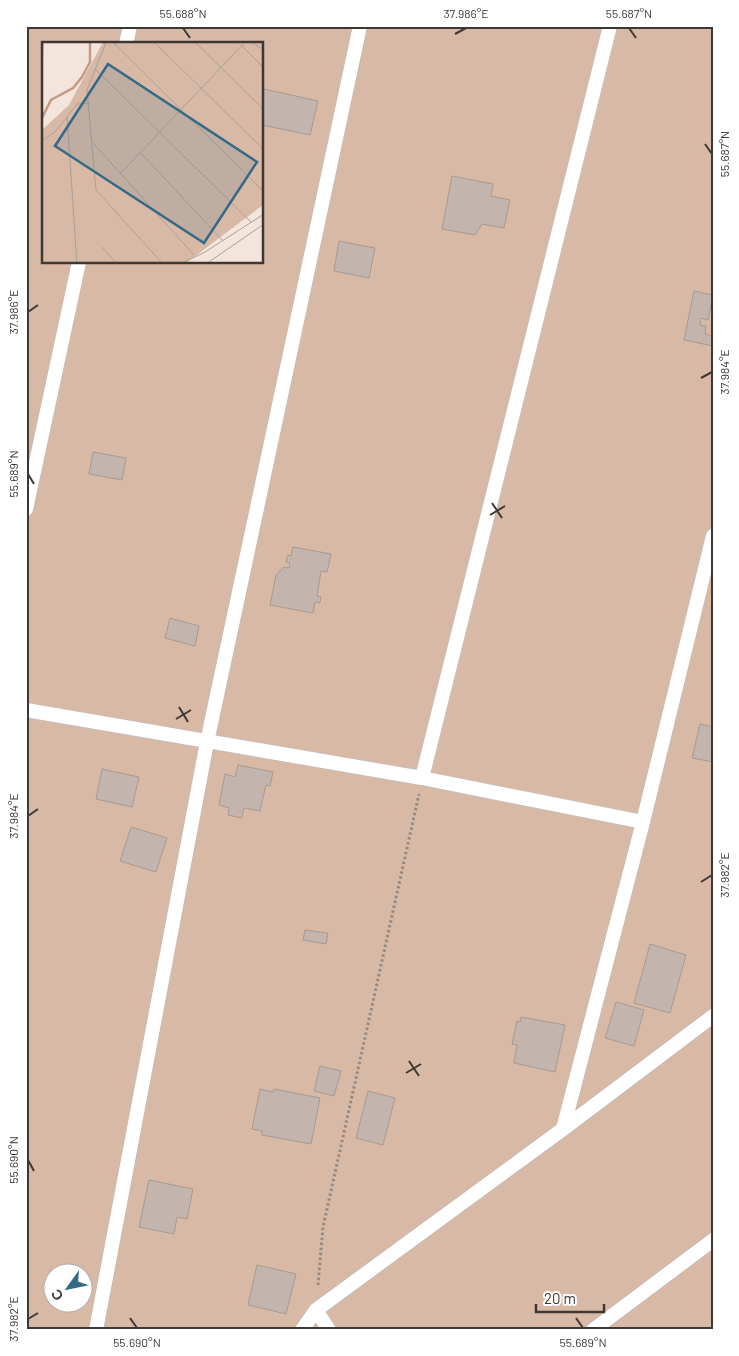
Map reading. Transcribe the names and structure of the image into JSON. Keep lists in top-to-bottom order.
{
  "scale_bar": "20 m",
  "north": "bottom left",
  "coordinates": [
    "55.688°N",
    "37.986°E",
    "55.687°N",
    "37.984°E",
    "55.689°N",
    "37.982°E",
    "55.690°N"
  ]
}
